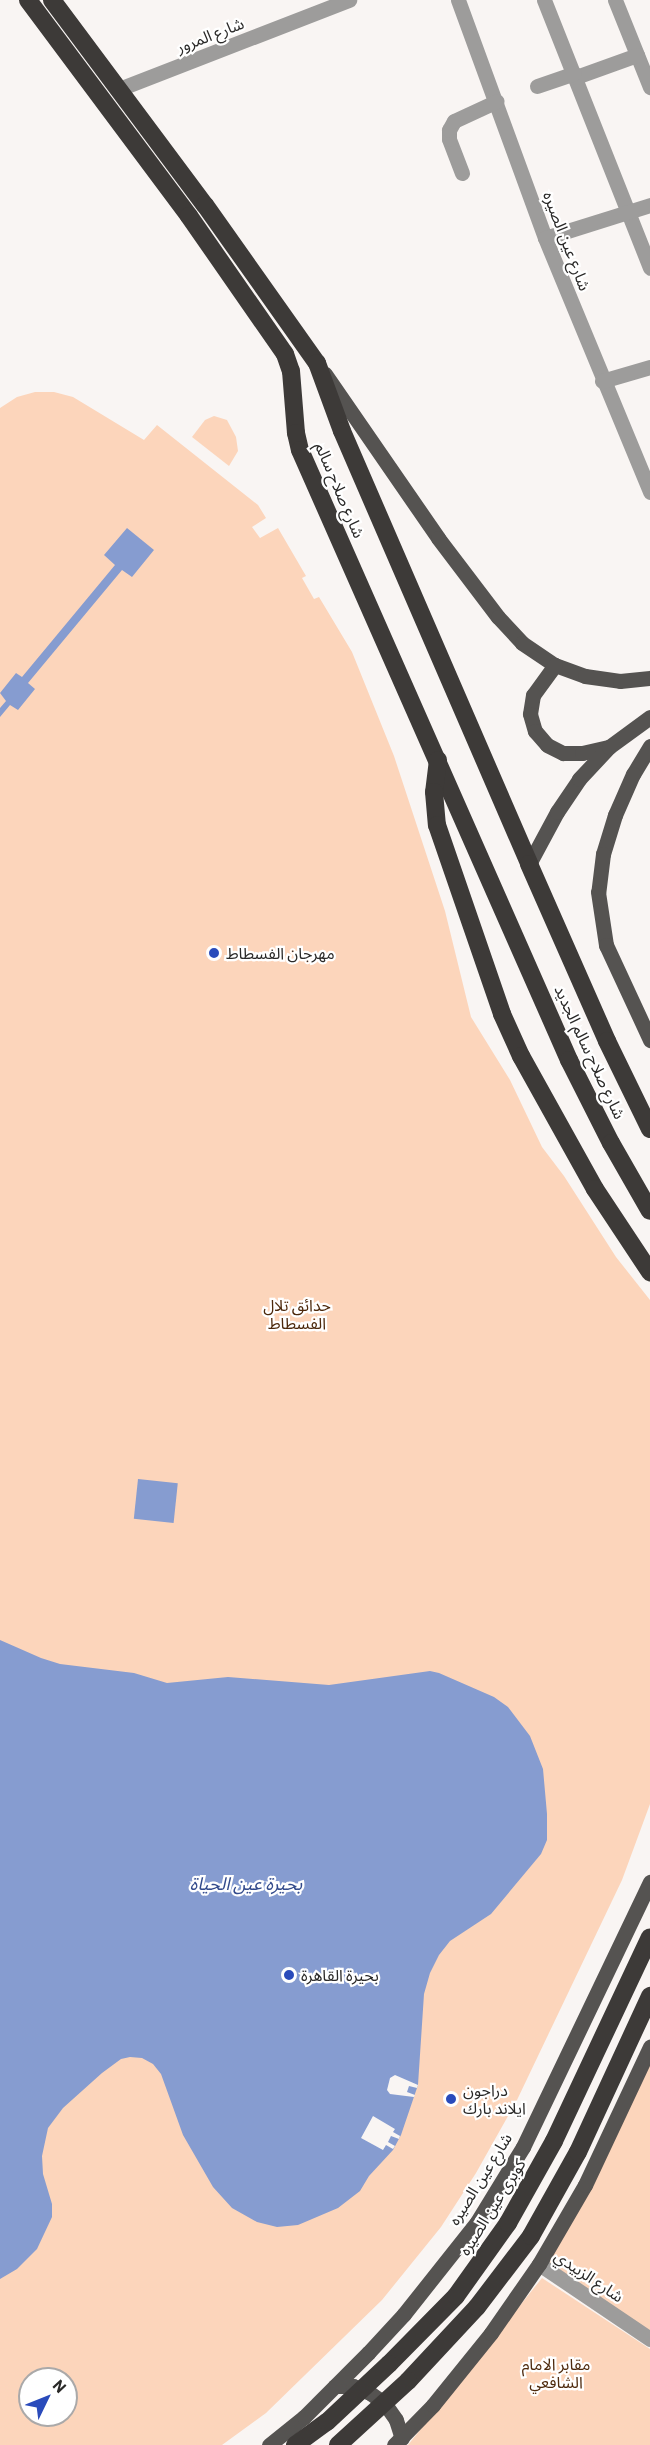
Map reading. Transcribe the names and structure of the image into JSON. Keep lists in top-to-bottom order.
{
  "streets": {
    "highway": ["شارع صلاح سالم", "شارع صلاح سالم الجديد", "كوبرى عين الصيره"],
    "main road": ["شارع عين الصيره"],
    "street": ["شارع المرور", "شارع الزبيدي"]
  },
  "crossings": [
    ["شارع المرور", "شارع صلاح سالم"],
    ["شارع صلاح سالم", "شارع صلاح سالم الجديد"]
  ],
  "water": ["بحيرة عين الحياة"],
  "parks": ["حدائق تلال الفسطاط", "مقابر الامام الشافعي"],
  "places": ["مهرجان الفسطاط", "بحيرة القاهرة", "دراجون ايلاند بارك"],
  "north": "top right"
}
